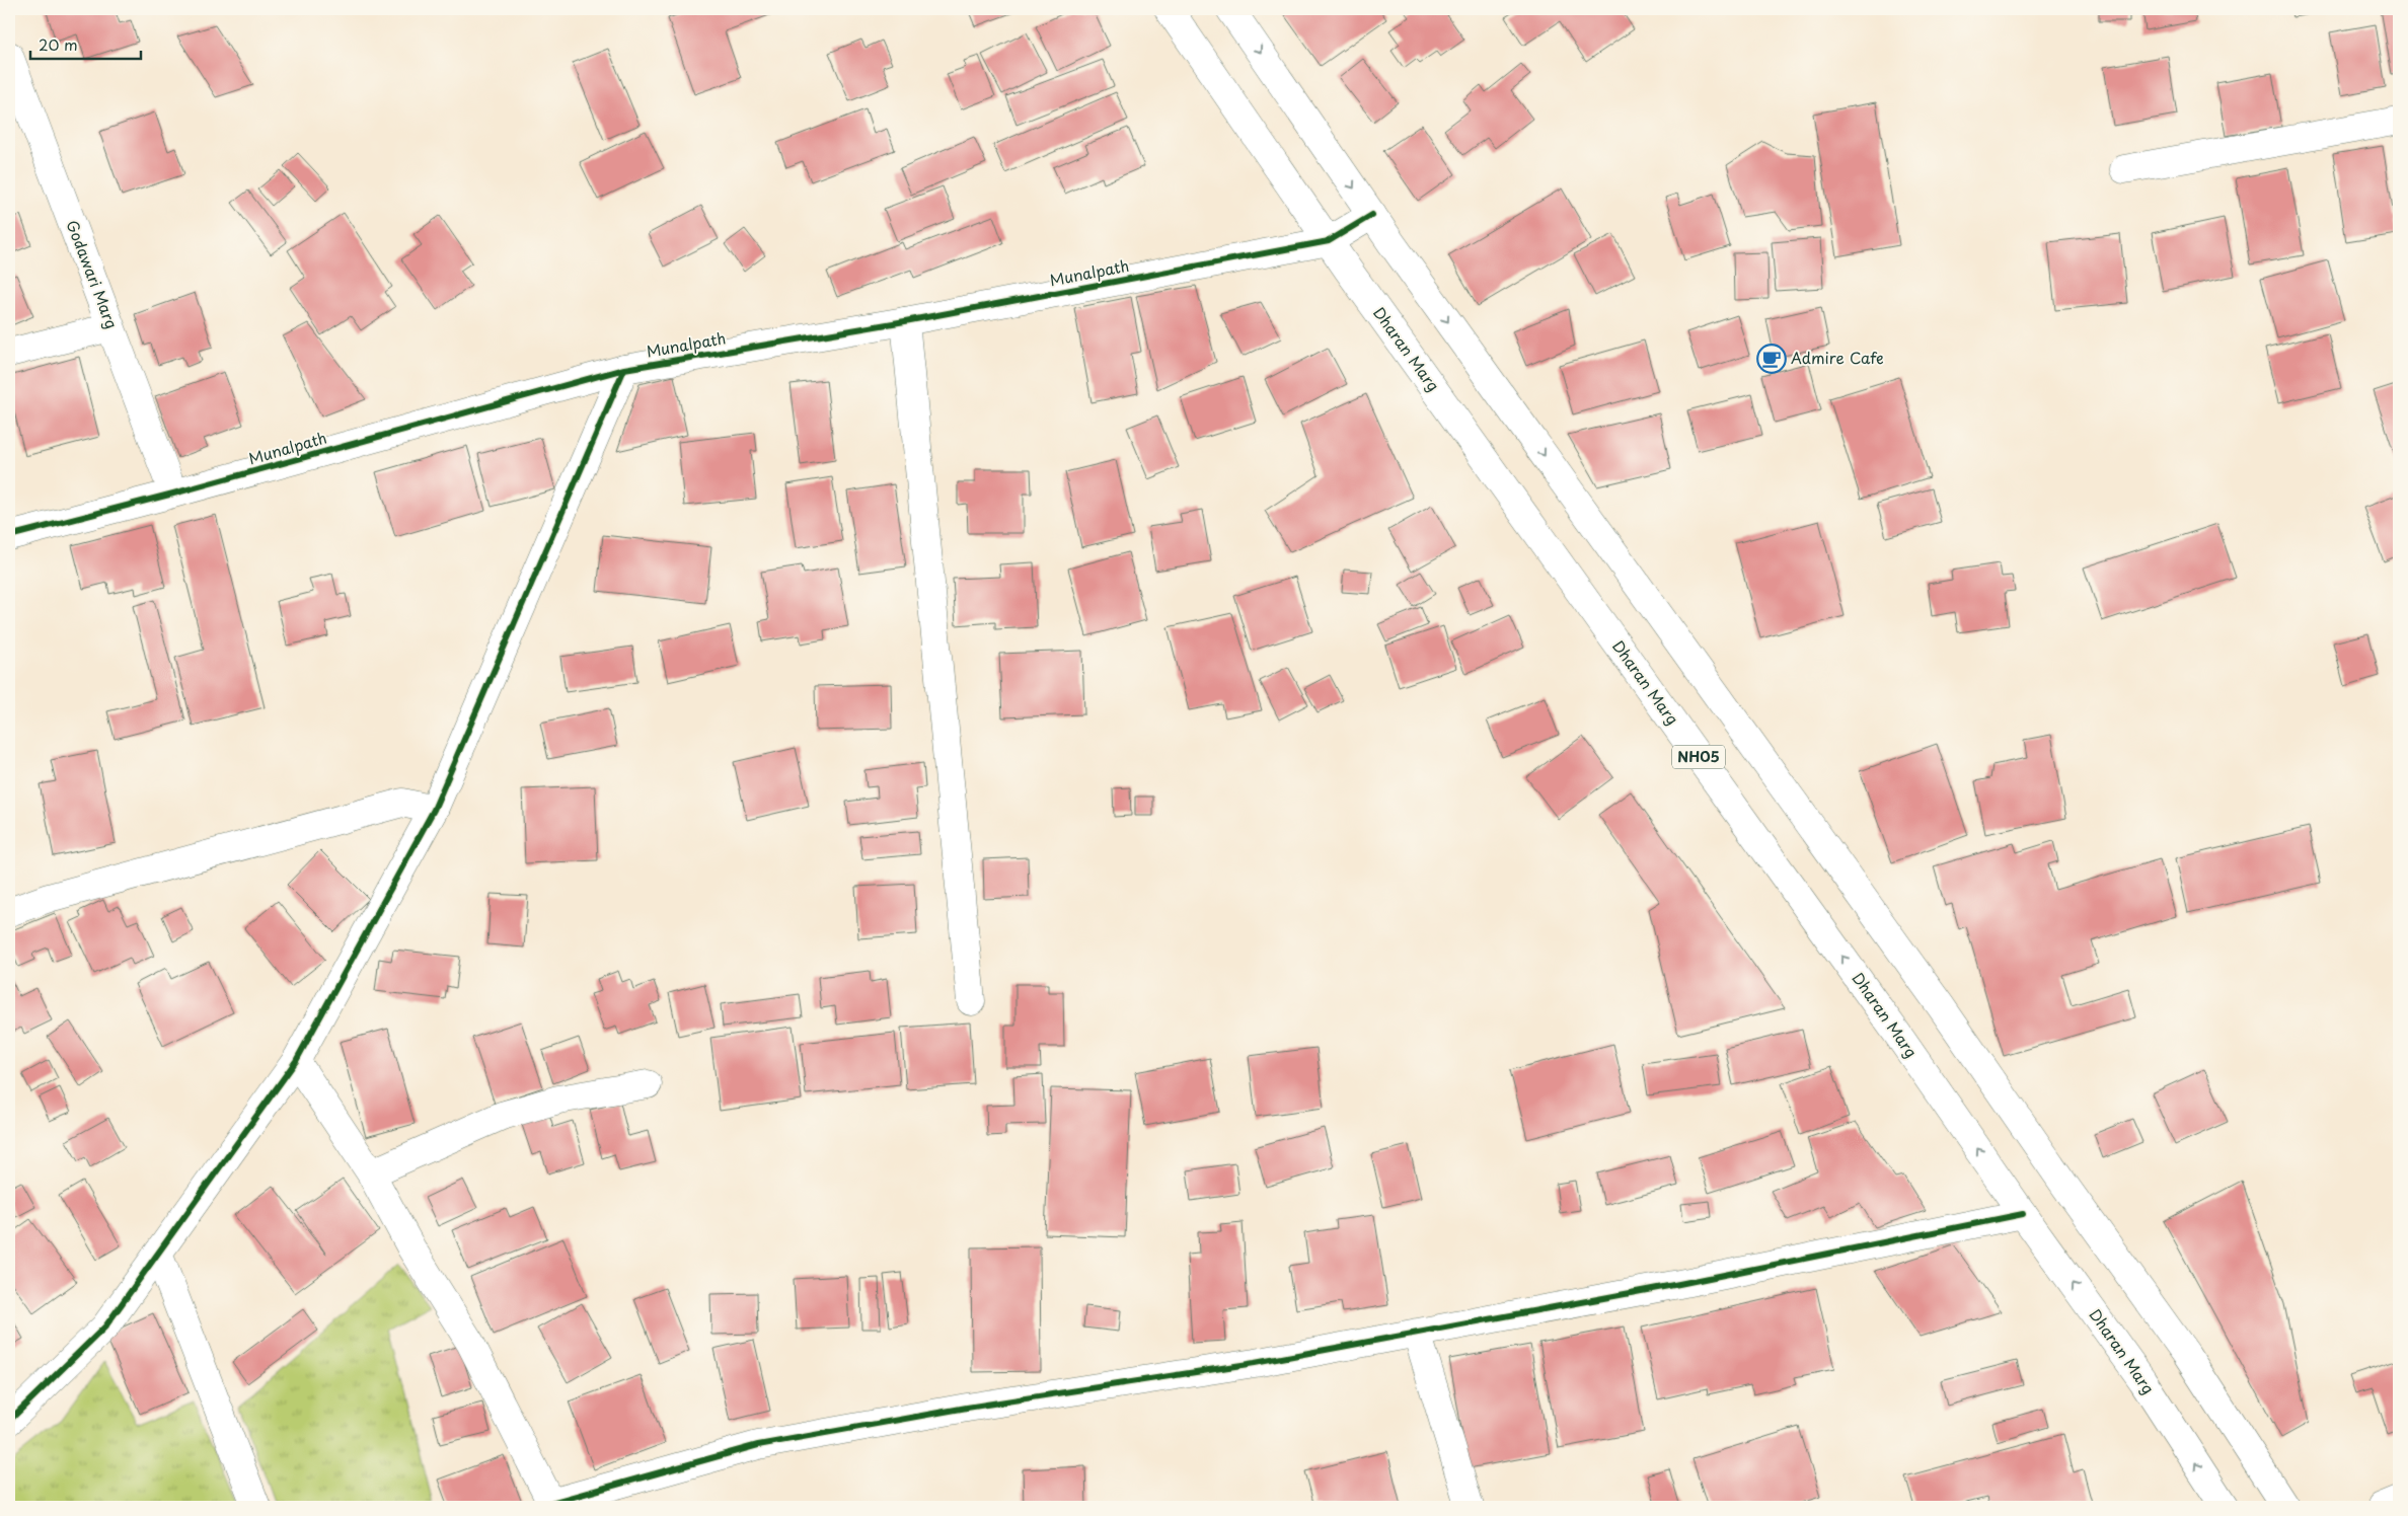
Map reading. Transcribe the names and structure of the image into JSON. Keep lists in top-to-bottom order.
{
  "streets": {
    "street": [
      "Munalpath",
      "Godawari Marg",
      "Dharan Marg",
      "NH05"
    ]
  },
  "crossings": [
    ["Munalpath", "Godawari Marg"],
    ["Munalpath", "Dharan Marg"],
    ["Munalpath", "NH05"]
  ],
  "places": {
    "cafe": ["Admire Cafe"]
  },
  "scale_bar": "20 m"
}
